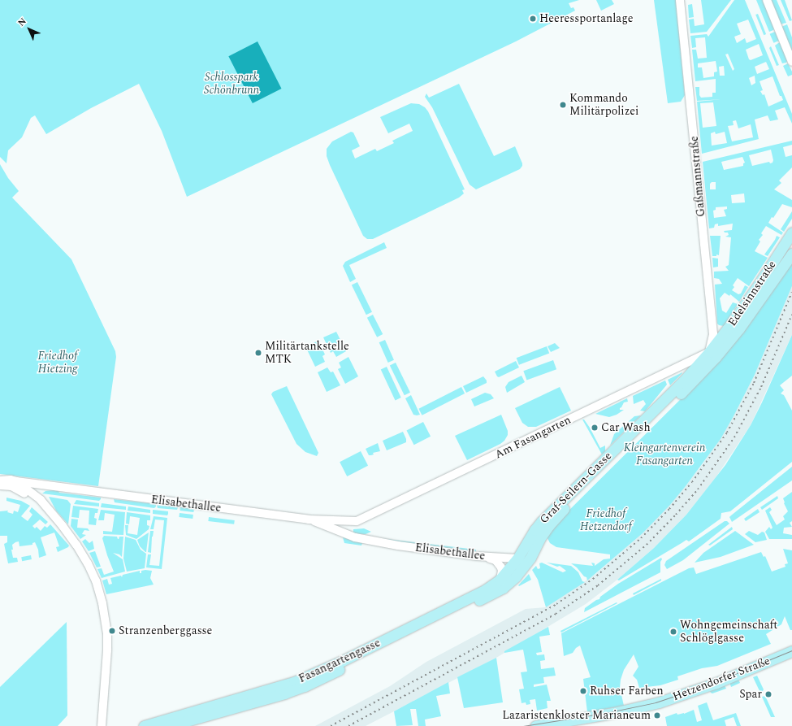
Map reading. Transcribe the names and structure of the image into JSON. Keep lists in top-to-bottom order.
{
  "streets": {
    "main road": [
      "Edelsinnstraße",
      "Graf-Seilern-Gasse",
      "Fasangartengasse",
      "Hetzendorfer Straße"
    ],
    "street": ["Gaßmannstraße", "Am Fasangarten", "Elisabethallee"]
  },
  "crossings": [
    ["Gaßmannstraße", "Edelsinnstraße"],
    ["Edelsinnstraße", "Am Fasangarten"],
    ["Edelsinnstraße", "Graf-Seilern-Gasse"],
    ["Am Fasangarten", "Graf-Seilern-Gasse"],
    ["Am Fasangarten", "Elisabethallee"],
    ["Graf-Seilern-Gasse", "Elisabethallee"],
    ["Graf-Seilern-Gasse", "Fasangartengasse"],
    ["Elisabethallee", "Fasangartengasse"]
  ],
  "parks": [
    "Schlosspark Schönbrunn",
    "Friedhof Hietzing",
    "Kleingartenverein Fasangarten",
    "Friedhof Hetzendorf"
  ],
  "places": [
    "Heeressportanlage",
    "Kommando Militärpolizei",
    "Militärtankstelle MTK",
    "Car Wash",
    "Stranzenberggasse",
    "Wohngemeinschaft Schlöglgasse",
    "Ruhser Farben",
    "Spar",
    "Lazaristenkloster Marianeum"
  ],
  "north": "top left"
}
